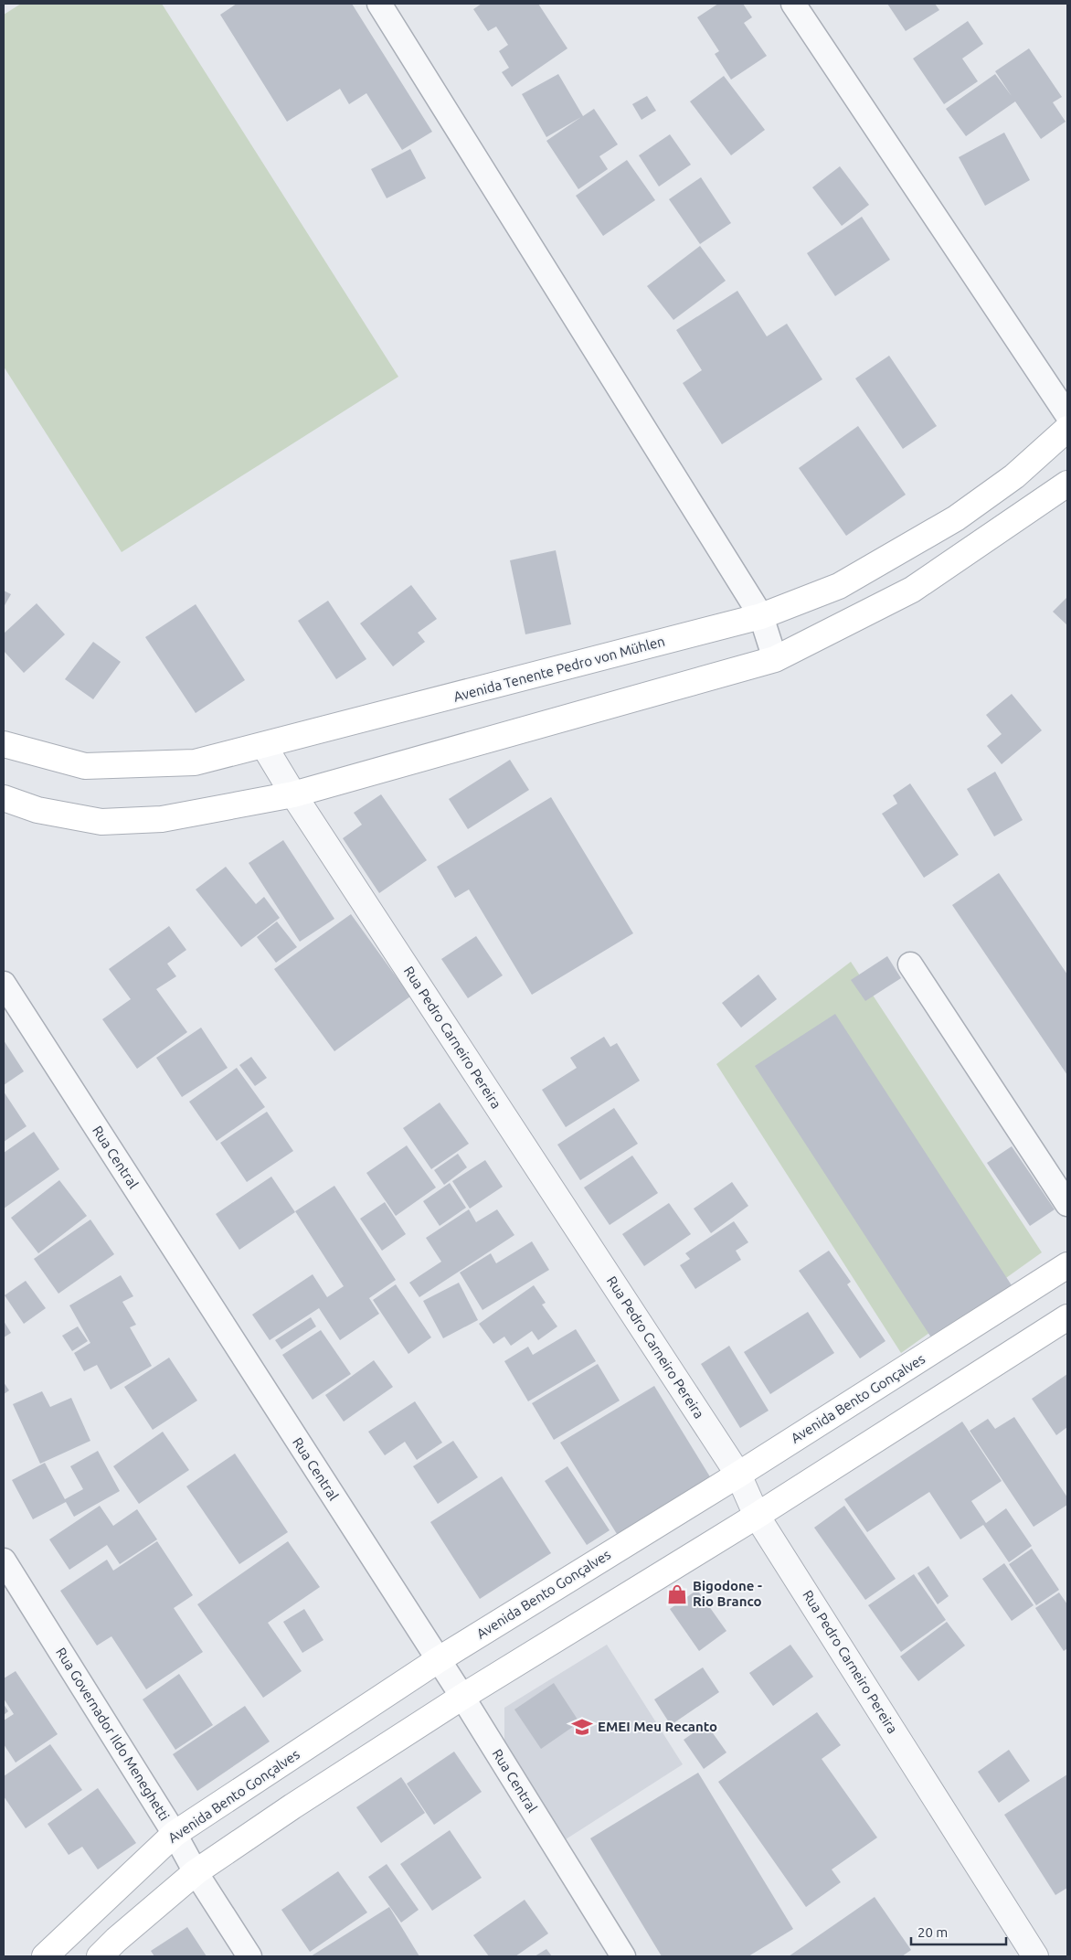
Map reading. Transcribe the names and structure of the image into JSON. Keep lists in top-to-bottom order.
{
  "streets": {
    "main road": ["Avenida Tenente Pedro von Mühlen", "Avenida Bento Gonçalves"],
    "street": ["Rua Pedro Carneiro Pereira", "Rua Central", "Rua Governador Ildo Meneghetti"]
  },
  "crossings": [
    ["Avenida Tenente Pedro von Mühlen", "Rua Pedro Carneiro Pereira"],
    ["Rua Pedro Carneiro Pereira", "Avenida Bento Gonçalves"],
    ["Rua Central", "Avenida Bento Gonçalves"],
    ["Avenida Bento Gonçalves", "Rua Governador Ildo Meneghetti"]
  ],
  "places": {
    "shop": ["Bigodone - Rio Branco"],
    "school or university": ["EMEI Meu Recanto"]
  },
  "scale_bar": "20 m"
}
